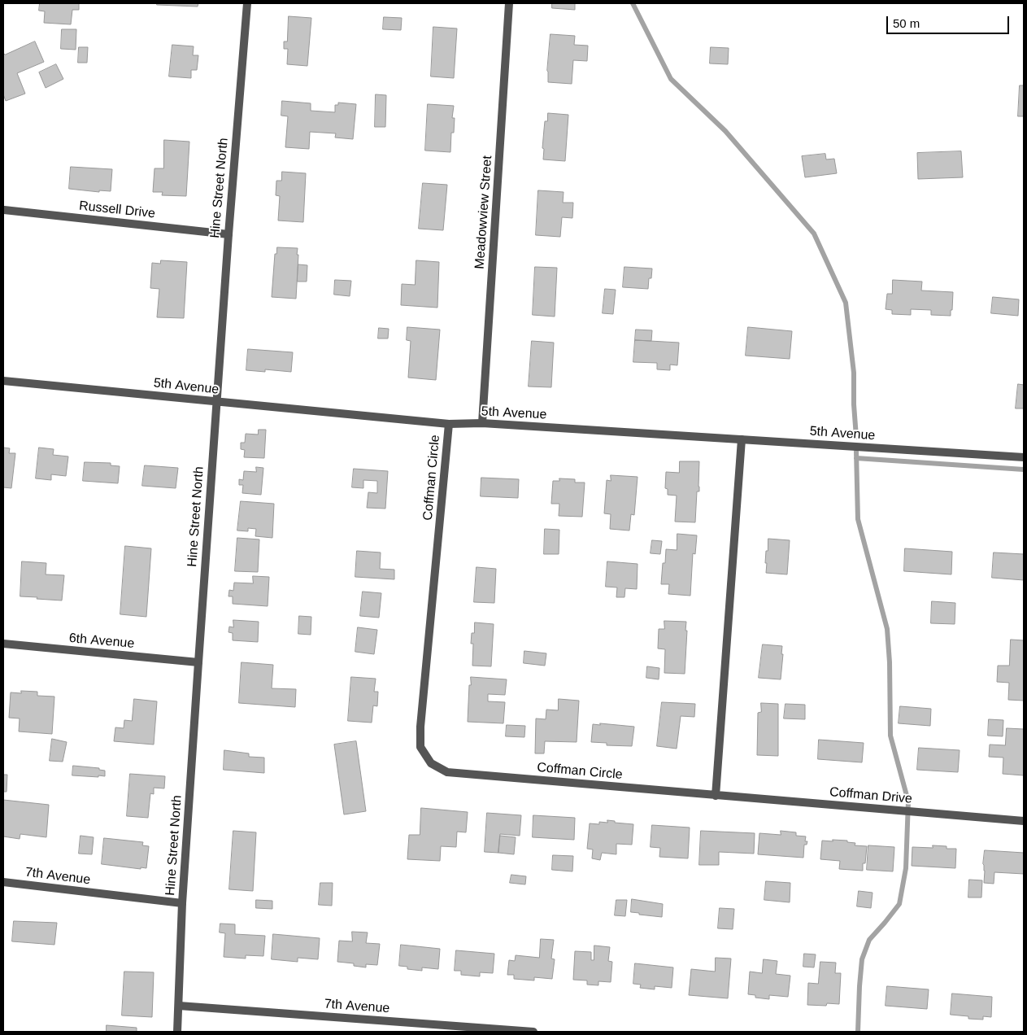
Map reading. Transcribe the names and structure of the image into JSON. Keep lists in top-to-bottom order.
{
  "streets": {
    "street": [
      "Hine Street North",
      "Russell Drive",
      "Meadowview Street",
      "5th Avenue",
      "Coffman Circle",
      "6th Avenue",
      "Coffman Drive",
      "7th Avenue"
    ]
  },
  "crossings": [
    ["Hine Street North", "Russell Drive"],
    ["Hine Street North", "5th Avenue"],
    ["Hine Street North", "6th Avenue"],
    ["Hine Street North", "7th Avenue"],
    ["Meadowview Street", "5th Avenue"],
    ["5th Avenue", "Coffman Circle"],
    ["Coffman Circle", "Coffman Drive"]
  ],
  "scale_bar": "50 m"
}
